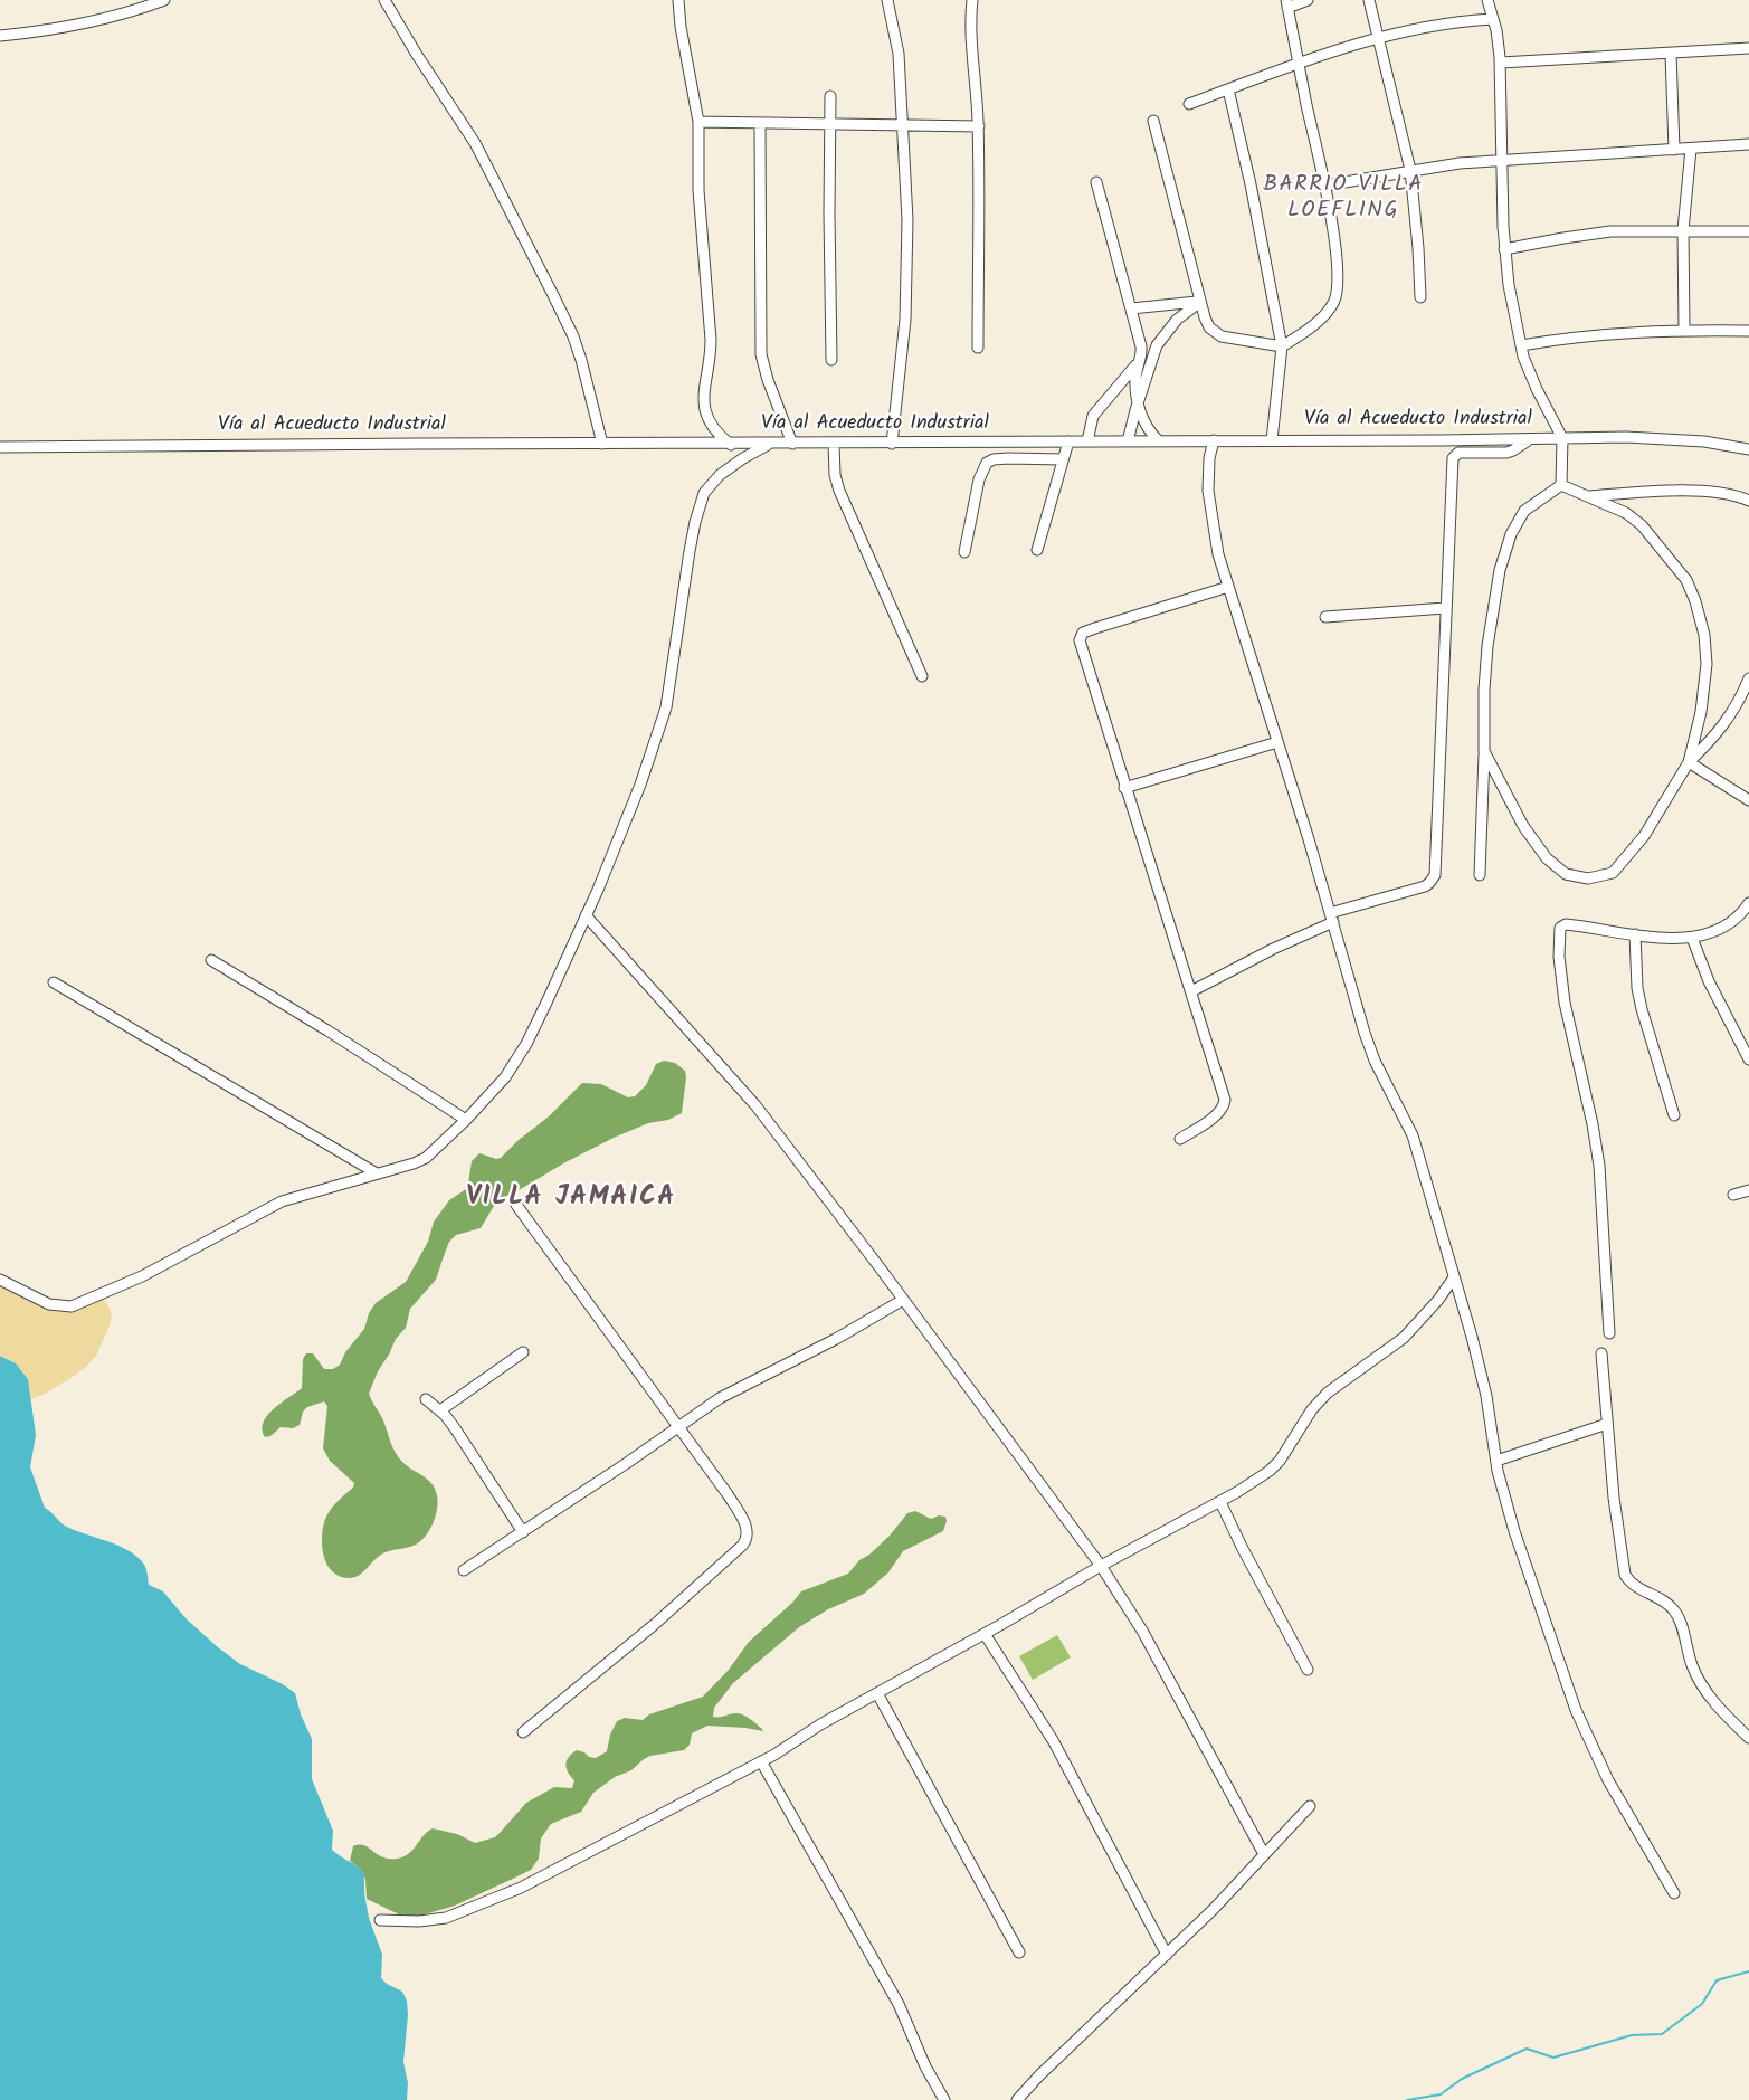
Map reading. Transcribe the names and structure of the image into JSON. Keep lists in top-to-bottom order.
{
  "streets": {
    "street": ["Vía al Acueducto Industrial"]
  },
  "districts": ["BARRIO VILLA LOEFLING", "VILLA JAMAICA"]
}
